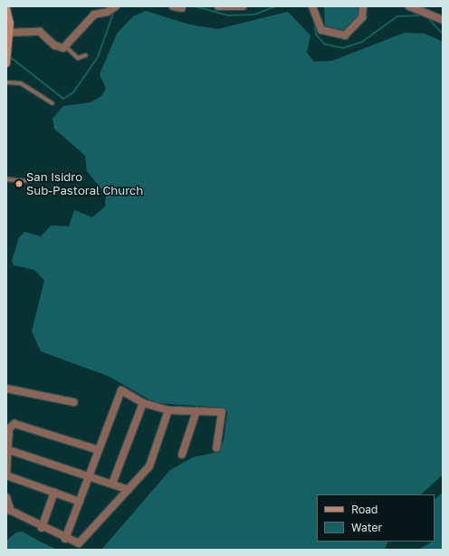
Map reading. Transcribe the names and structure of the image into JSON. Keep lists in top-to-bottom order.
{
  "places": ["San Isidro Sub-Pastoral Church"],
  "legend": ["Road", "Water"]
}
